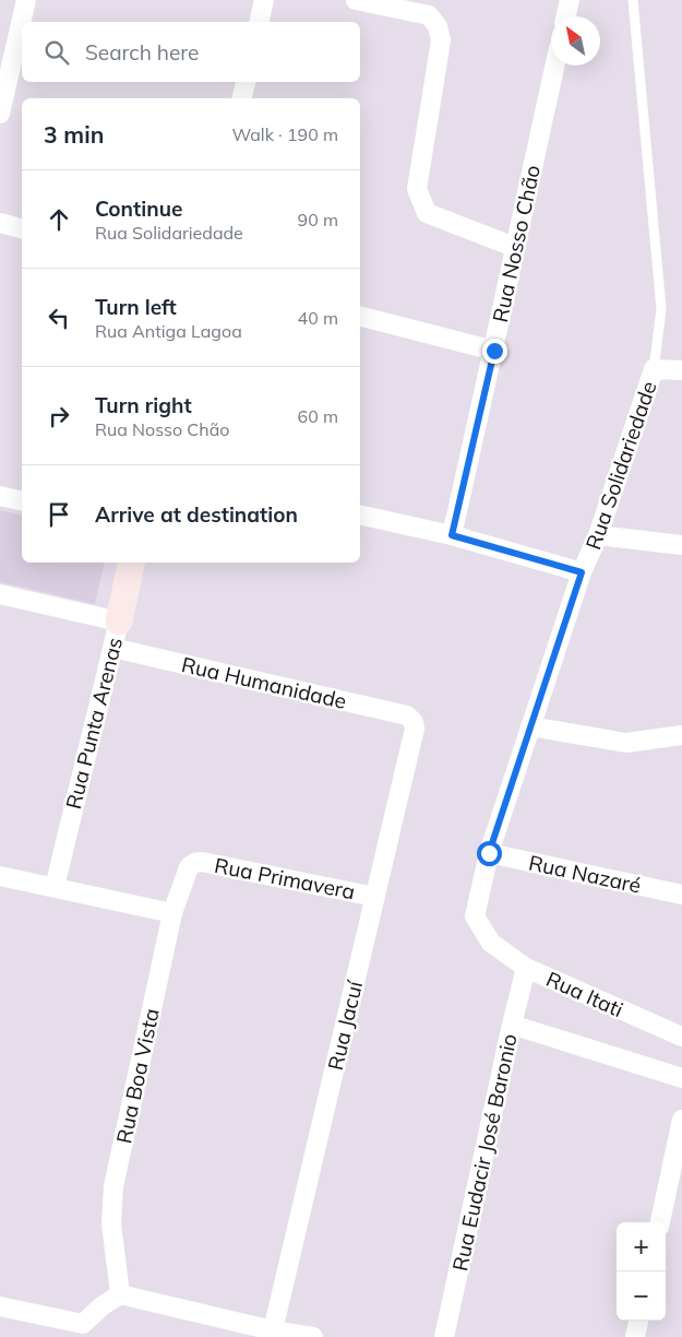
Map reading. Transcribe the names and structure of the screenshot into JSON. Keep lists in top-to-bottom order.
{
  "streets": {
    "street": [
      "Rua Nosso Chão",
      "Rua Solidariedade",
      "Rua Humanidade",
      "Rua Punta Arenas",
      "Rua Nazaré",
      "Rua Primavera",
      "Rua Itati",
      "Rua Jacuí",
      "Rua Boa Vista",
      "Rua Eudacir José Baronio"
    ]
  },
  "crossings": [
    ["Rua Solidariedade", "Rua Nazaré"],
    ["Rua Solidariedade", "Rua Itati"],
    ["Rua Humanidade", "Rua Punta Arenas"],
    ["Rua Humanidade", "Rua Jacuí"],
    ["Rua Primavera", "Rua Jacuí"],
    ["Rua Primavera", "Rua Boa Vista"],
    ["Rua Itati", "Rua Eudacir José Baronio"]
  ],
  "north": "top left",
  "page": {
    "search": "Search here",
    "heading": ["3 min", "Walk · 190 m"],
    "list": [
      ["Continue", "Rua Solidariedade", "90 m"],
      ["Turn left", "Rua Antiga Lagoa", "40 m"],
      ["Turn right", "Rua Nosso Chão", "60 m"],
      "Arrive at destination"
    ],
    "map_buttons": ["+", "−"]
  }
}
